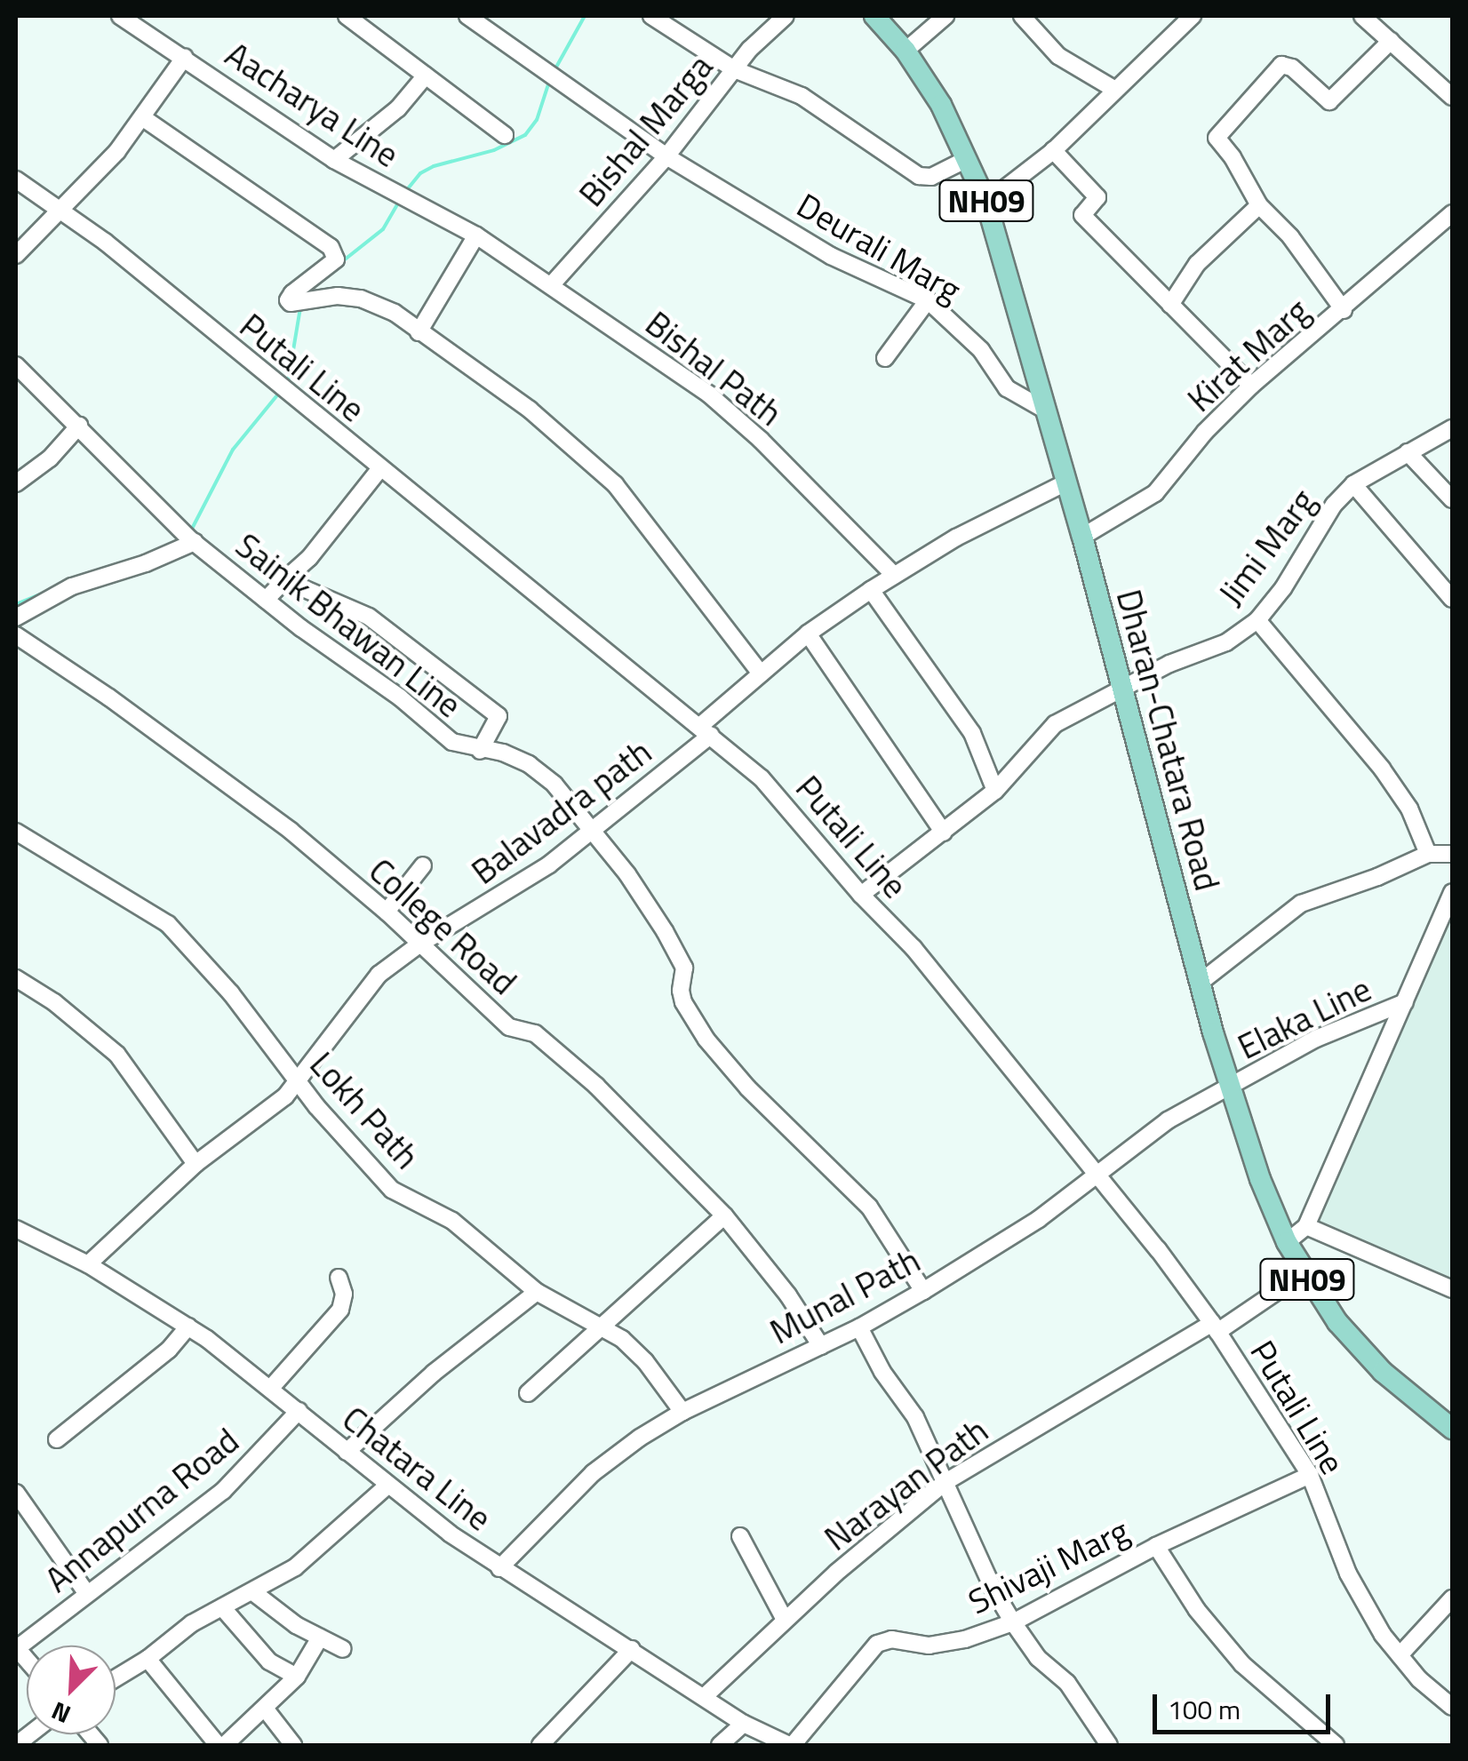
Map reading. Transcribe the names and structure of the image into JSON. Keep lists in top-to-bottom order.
{
  "streets": {
    "main road": ["NH09", "Dharan-Chatara Road"],
    "street": [
      "Aacharya Line",
      "Bishal Marga",
      "Deurali Marg",
      "Kirat Marg",
      "Putali Line",
      "Bishal Path",
      "Jimi Marg",
      "Sainik Bhawan Line",
      "Balavadra path",
      "College Road",
      "Elaka Line",
      "Lokh Path",
      "Munal Path",
      "Chatara Line",
      "Narayan Path",
      "Annapurna Road",
      "Shivaji Marg"
    ]
  },
  "crossings": [
    ["Aacharya Line", "Bishal Path"],
    ["Bishal Marga", "Deurali Marg"],
    ["Bishal Marga", "Bishal Path"],
    ["NH09", "Deurali Marg"],
    ["NH09", "Dharan-Chatara Road"],
    ["NH09", "Elaka Line"],
    ["NH09", "Munal Path"],
    ["NH09", "Narayan Path"],
    ["Deurali Marg", "Dharan-Chatara Road"],
    ["Kirat Marg", "Dharan-Chatara Road"],
    ["Putali Line", "Jimi Marg"],
    ["Putali Line", "Balavadra path"],
    ["Putali Line", "Munal Path"],
    ["Putali Line", "Narayan Path"],
    ["Putali Line", "Shivaji Marg"],
    ["Bishal Path", "Balavadra path"],
    ["Jimi Marg", "Dharan-Chatara Road"],
    ["Sainik Bhawan Line", "Balavadra path"],
    ["Sainik Bhawan Line", "Munal Path"],
    ["Dharan-Chatara Road", "Balavadra path"],
    ["Dharan-Chatara Road", "Elaka Line"],
    ["Dharan-Chatara Road", "Munal Path"],
    ["Balavadra path", "College Road"],
    ["Balavadra path", "Lokh Path"],
    ["Balavadra path", "Chatara Line"],
    ["College Road", "Munal Path"],
    ["Elaka Line", "Munal Path"],
    ["Lokh Path", "Munal Path"],
    ["Munal Path", "Chatara Line"],
    ["Chatara Line", "Narayan Path"],
    ["Chatara Line", "Annapurna Road"],
    ["Chatara Line", "Shivaji Marg"]
  ],
  "scale_bar": "100 m",
  "north": "bottom left"
}
